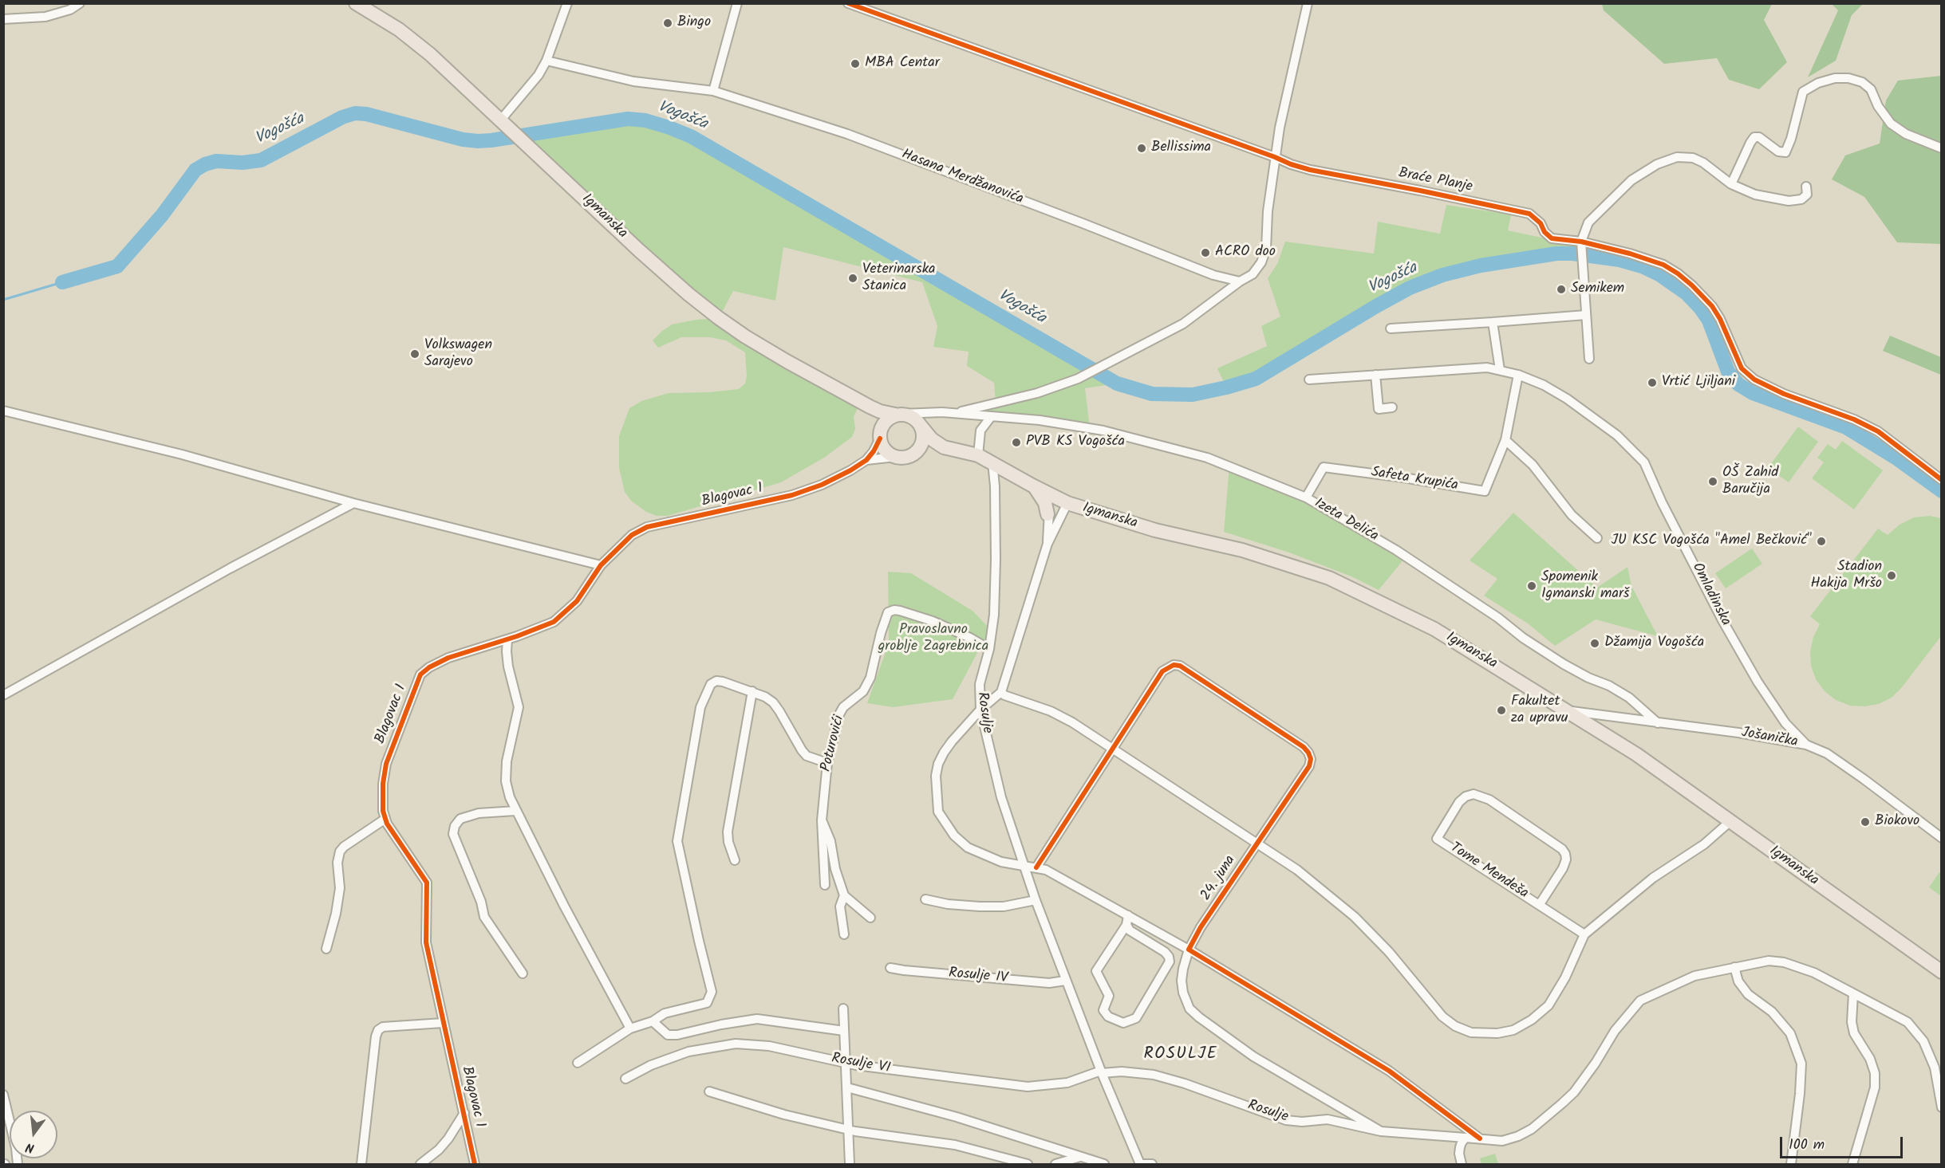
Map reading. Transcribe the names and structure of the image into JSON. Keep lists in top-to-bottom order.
{
  "streets": {
    "main road": ["Igmanska"],
    "street": [
      "Hasana Merdžanovića",
      "Braće Planje",
      "Safeta Krupića",
      "Blagovac 1",
      "Izeta Delića",
      "Omladinska",
      "Rosulje",
      "Jošanička",
      "Poturovići",
      "Tome Mendeša",
      "24. juna",
      "Rosulje IV",
      "Rosulje VI"
    ]
  },
  "crossings": [
    ["Igmanska", "Blagovac 1"],
    ["Igmanska", "Izeta Delića"],
    ["Igmanska", "Rosulje"],
    ["Igmanska", "Jošanička"],
    ["Safeta Krupića", "Izeta Delića"],
    ["Safeta Krupića", "Omladinska"],
    ["Blagovac 1", "Izeta Delića"],
    ["Izeta Delića", "Jošanička"],
    ["Omladinska", "Jošanička"],
    ["Rosulje", "Poturovići"],
    ["Rosulje", "24. juna"],
    ["Rosulje", "Rosulje IV"],
    ["Rosulje", "Rosulje VI"]
  ],
  "districts": ["ROSULJE"],
  "water": ["Vogošća"],
  "parks": ["Pravoslavno groblje Zagrebnica"],
  "places": [
    "Bingo",
    "MBA Centar",
    "Bellissima",
    "ACRO doo",
    "Veterinarska Stanica",
    "Semikem",
    "Volkswagen Sarajevo",
    "Vrtić Ljiljani",
    "PVB KS Vogošća",
    "OŠ Zahid Baručija",
    "JU KSC Vogošća \"Amel Bečković\"",
    "Stadion Hakija Mršo",
    "Spomenik Igmanski marš",
    "Džamija Vogošća",
    "Fakultet za upravu",
    "Biokovo"
  ],
  "scale_bar": "100 m",
  "north": "bottom"
}
